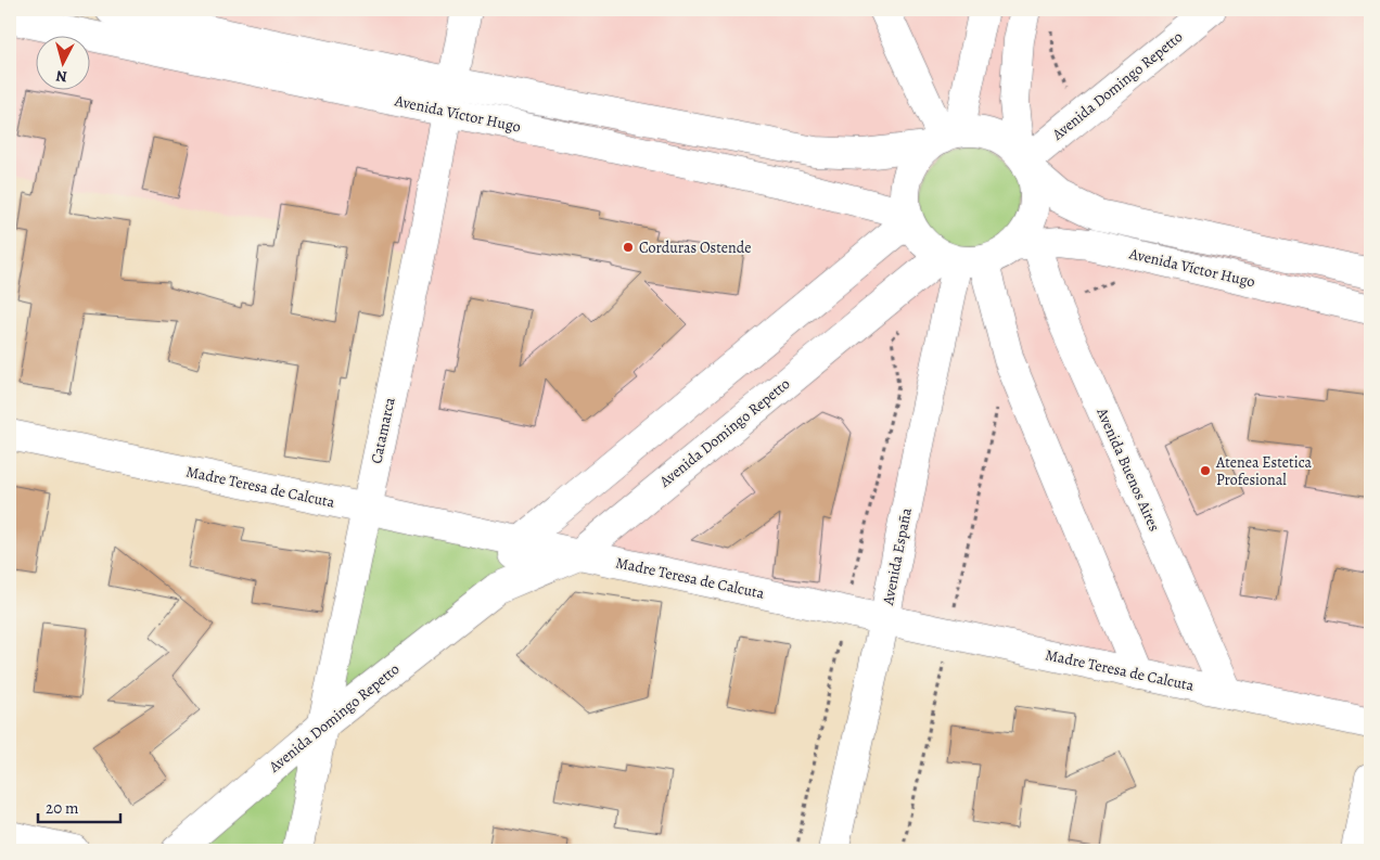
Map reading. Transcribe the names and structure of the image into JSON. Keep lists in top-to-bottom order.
{
  "streets": {
    "street": [
      "Avenida Domingo Repetto",
      "Avenida Víctor Hugo",
      "Catamarca",
      "Avenida Buenos Aires",
      "Madre Teresa de Calcuta",
      "Avenida España"
    ]
  },
  "crossings": [
    ["Avenida Domingo Repetto", "Avenida Víctor Hugo"],
    ["Avenida Domingo Repetto", "Catamarca"],
    ["Avenida Domingo Repetto", "Avenida Buenos Aires"],
    ["Avenida Domingo Repetto", "Madre Teresa de Calcuta"],
    ["Avenida Domingo Repetto", "Avenida España"],
    ["Avenida Víctor Hugo", "Catamarca"],
    ["Avenida Víctor Hugo", "Avenida Buenos Aires"],
    ["Avenida Víctor Hugo", "Avenida España"],
    ["Catamarca", "Madre Teresa de Calcuta"],
    ["Avenida Buenos Aires", "Madre Teresa de Calcuta"],
    ["Avenida Buenos Aires", "Avenida España"],
    ["Madre Teresa de Calcuta", "Avenida España"]
  ],
  "places": ["Corduras Ostende", "Atenea Estetica Profesional"],
  "scale_bar": "20 m",
  "north": "bottom"
}
